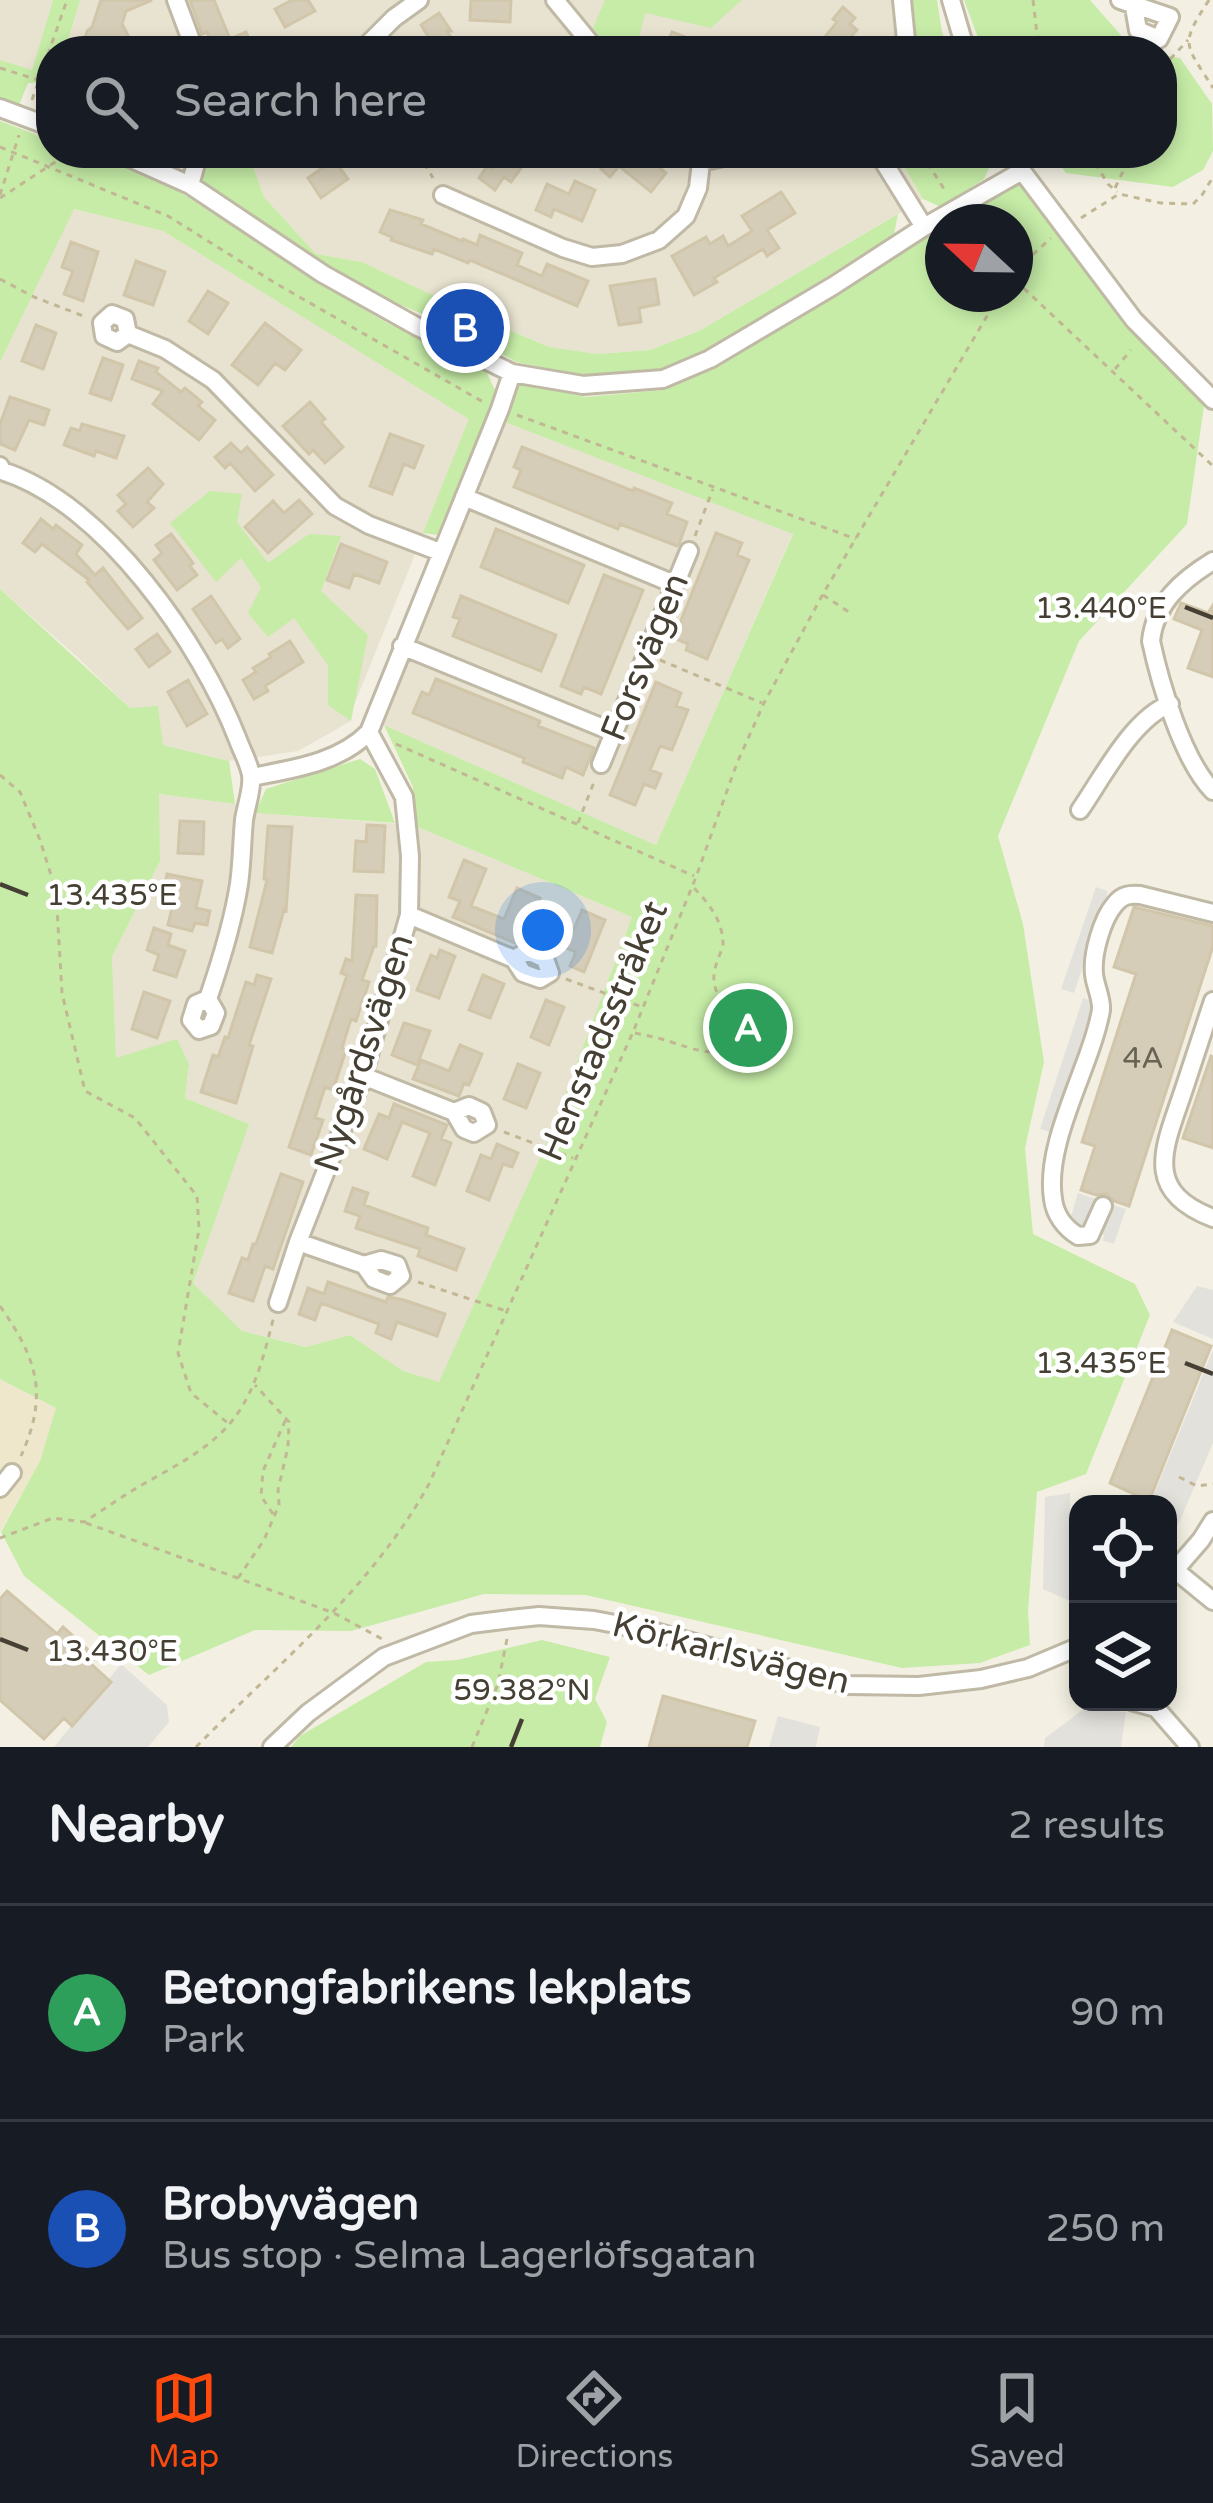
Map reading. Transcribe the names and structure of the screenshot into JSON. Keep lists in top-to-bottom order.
{
  "streets": {
    "street": ["Forsvägen", "Nygårdsvägen", "Körkarlsvägen"],
    "path": ["Henstadsstråket"]
  },
  "house_numbers": ["4A"],
  "north": "left",
  "page": {
    "search": "Search here",
    "pins": ["B", "A"],
    "heading": ["Nearby", "2 results"],
    "list": [
      {
        "mark": "A",
        "name": "Betongfabrikens lekplats",
        "note": "Park",
        "value": "90 m"
      },
      {
        "mark": "B",
        "name": "Brobyvägen",
        "note": "Bus stop · Selma Lagerlöfsgatan",
        "value": "250 m"
      }
    ],
    "nav": ["Map", "Directions", "Saved"]
  },
  "coordinates": [
    "13.440°E",
    "13.435°E",
    "13.430°E",
    "59.382°N"
  ]
}
